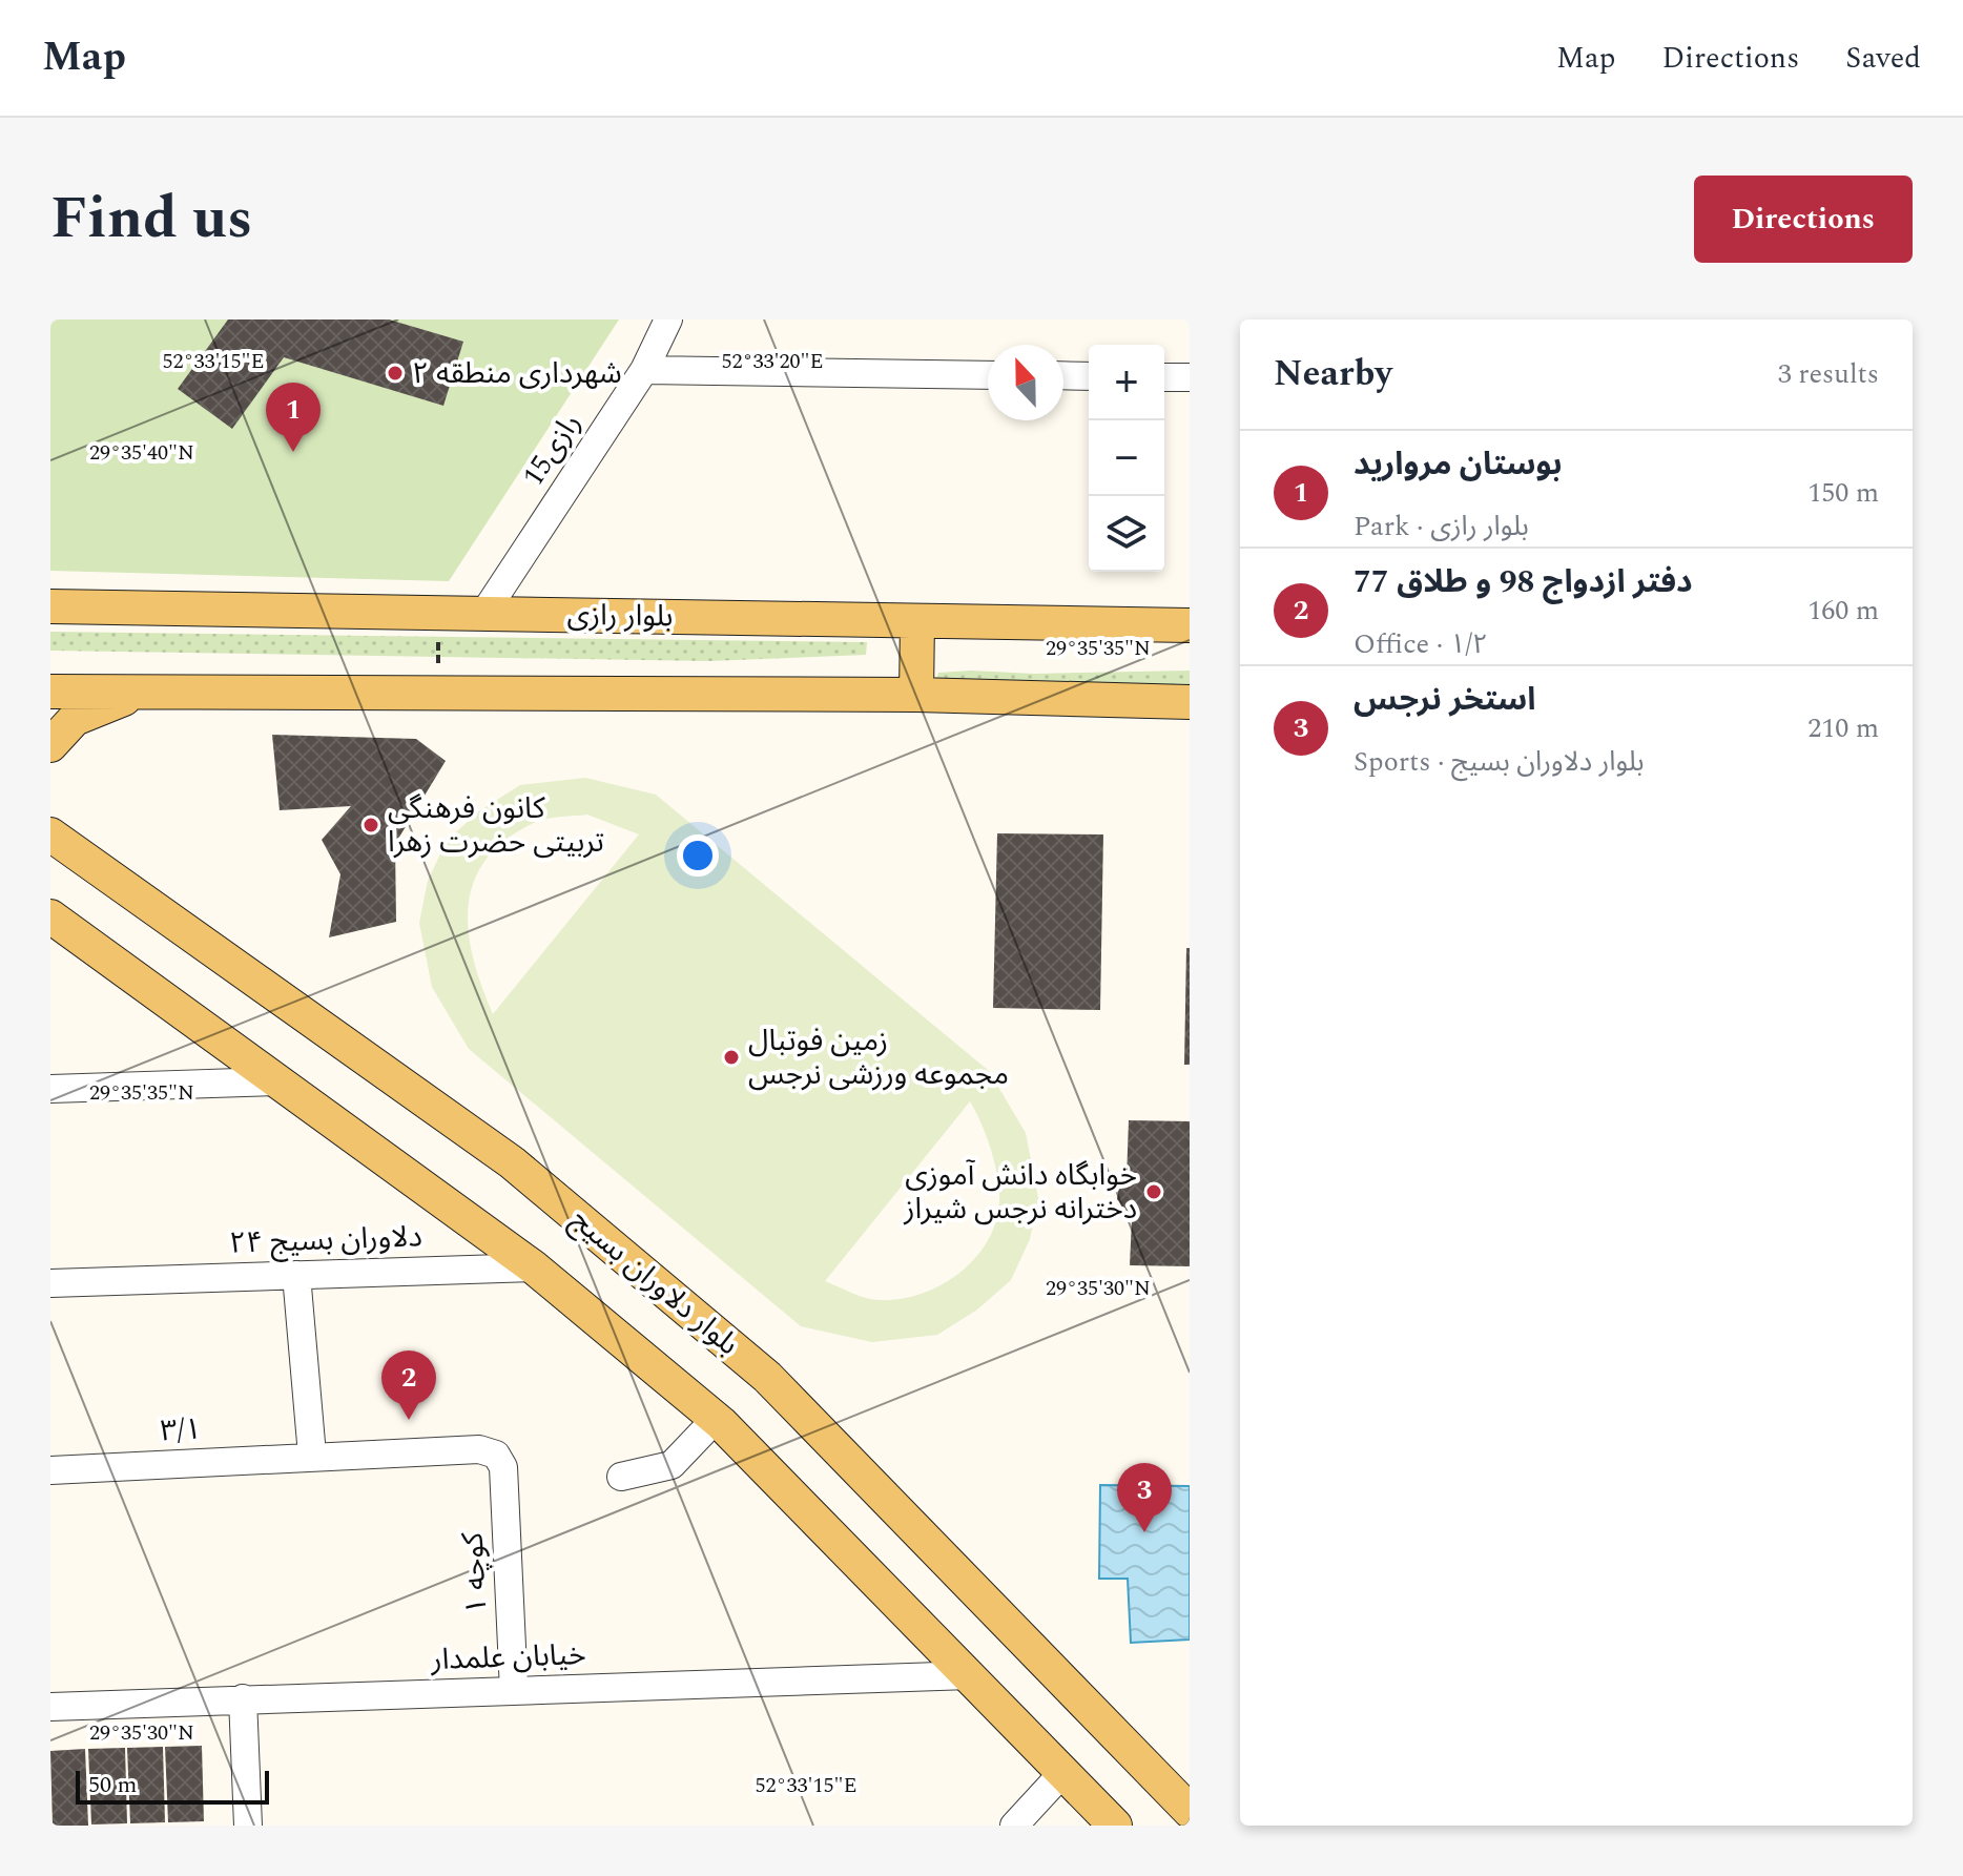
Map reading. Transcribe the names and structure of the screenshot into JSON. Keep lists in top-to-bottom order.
{
  "streets": {
    "main road": ["بلوار رازی", "بلوار دلاوران بسیج"],
    "street": [
      "15رازی",
      "دلاوران بسیج ۲۴",
      "۳/۱",
      "کوچه ۱",
      "خیابان علمدار"
    ]
  },
  "crossings": [
    ["15رازی", "بلوار رازی"],
    ["۳/۱", "کوچه ۱"],
    ["کوچه ۱", "خیابان علمدار"]
  ],
  "places": [
    "شهرداری منطقه ۲",
    "کانون فرهنگی تربیتی حضرت زهرا",
    "زمین فوتبال مجموعه ورزشی نرجس",
    "خوابگاه دانش آموزی دخترانه نرجس شیراز"
  ],
  "scale_bar": "50 m",
  "north": "top",
  "page": {
    "header": "Map",
    "nav": ["Map", "Directions", "Saved"],
    "title": "Find us",
    "buttons": "Directions",
    "heading": ["Nearby", "3 results"],
    "map_buttons": ["+", "−"],
    "pins": ["1", "2", "3"],
    "list": [
      {
        "mark": "1",
        "name": "بوستان مروارید",
        "note": "Park · بلوار رازی",
        "value": "150 m"
      },
      {
        "mark": "2",
        "name": "دفتر ازدواج 98 و طلاق 77",
        "note": "Office · ۱/۲",
        "value": "160 m"
      },
      {
        "mark": "3",
        "name": "استخر نرجس",
        "note": "Sports · بلوار دلاوران بسیج",
        "value": "210 m"
      }
    ],
    "scale": "50 m"
  },
  "coordinates": [
    "52°33'15\"E",
    "52°33'20\"E",
    "29°35'40\"N",
    "29°35'35\"N",
    "29°35'30\"N"
  ]
}
